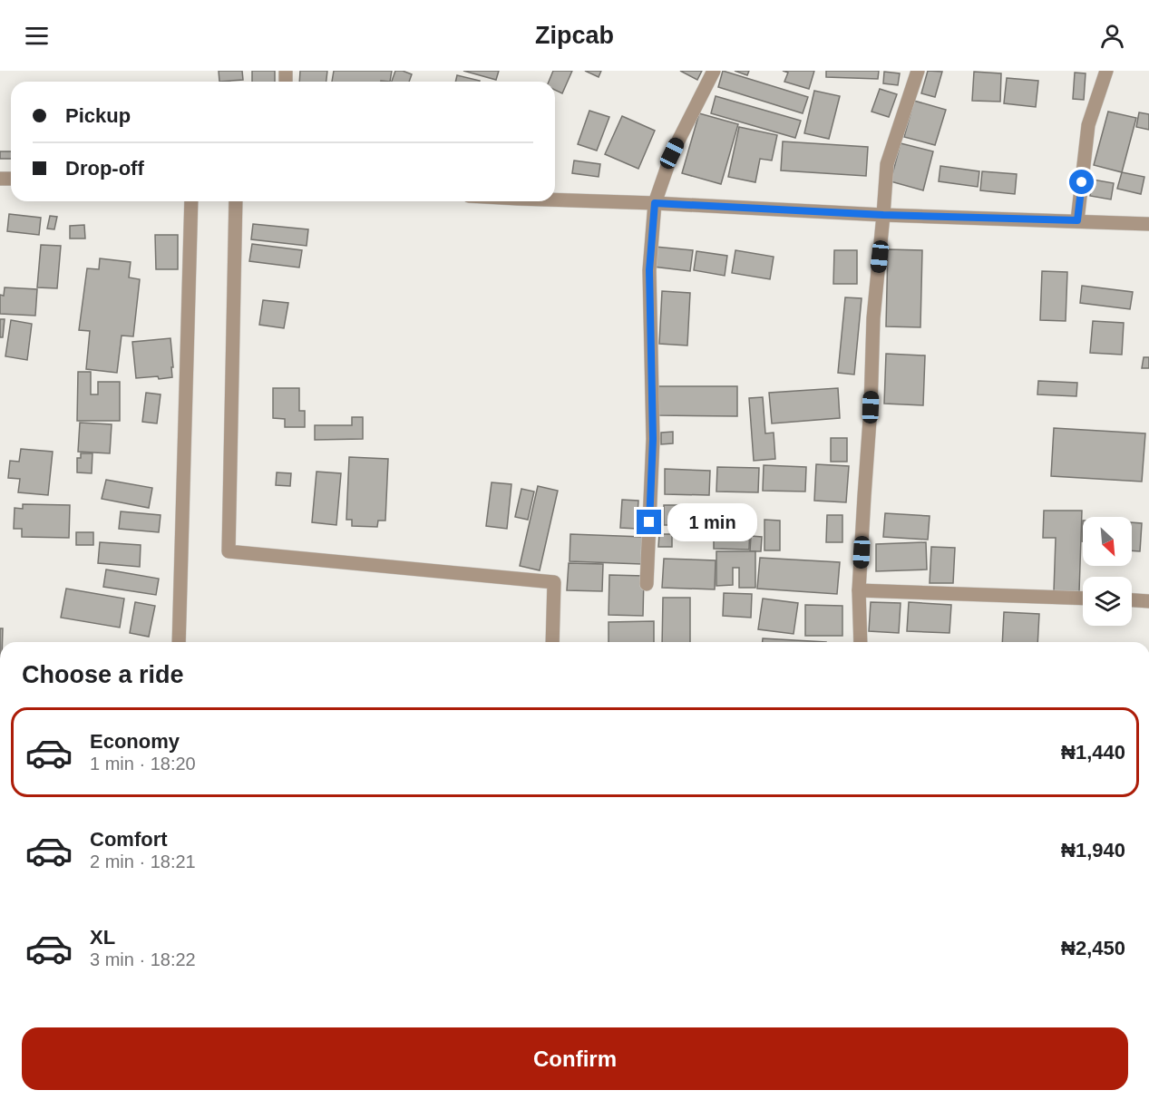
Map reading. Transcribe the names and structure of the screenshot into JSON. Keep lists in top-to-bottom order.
{
  "north": "bottom right",
  "page": {
    "header": "Zipcab",
    "banner": ["Pickup", "Drop-off"],
    "bubble": "1 min",
    "heading": "Choose a ride",
    "list": [
      {
        "name": "Economy",
        "note": "1 min · 18:20",
        "value": "₦1,440"
      },
      {
        "name": "Comfort",
        "note": "2 min · 18:21",
        "value": "₦1,940"
      },
      {
        "name": "XL",
        "note": "3 min · 18:22",
        "value": "₦2,450"
      }
    ],
    "buttons": "Confirm"
  }
}
